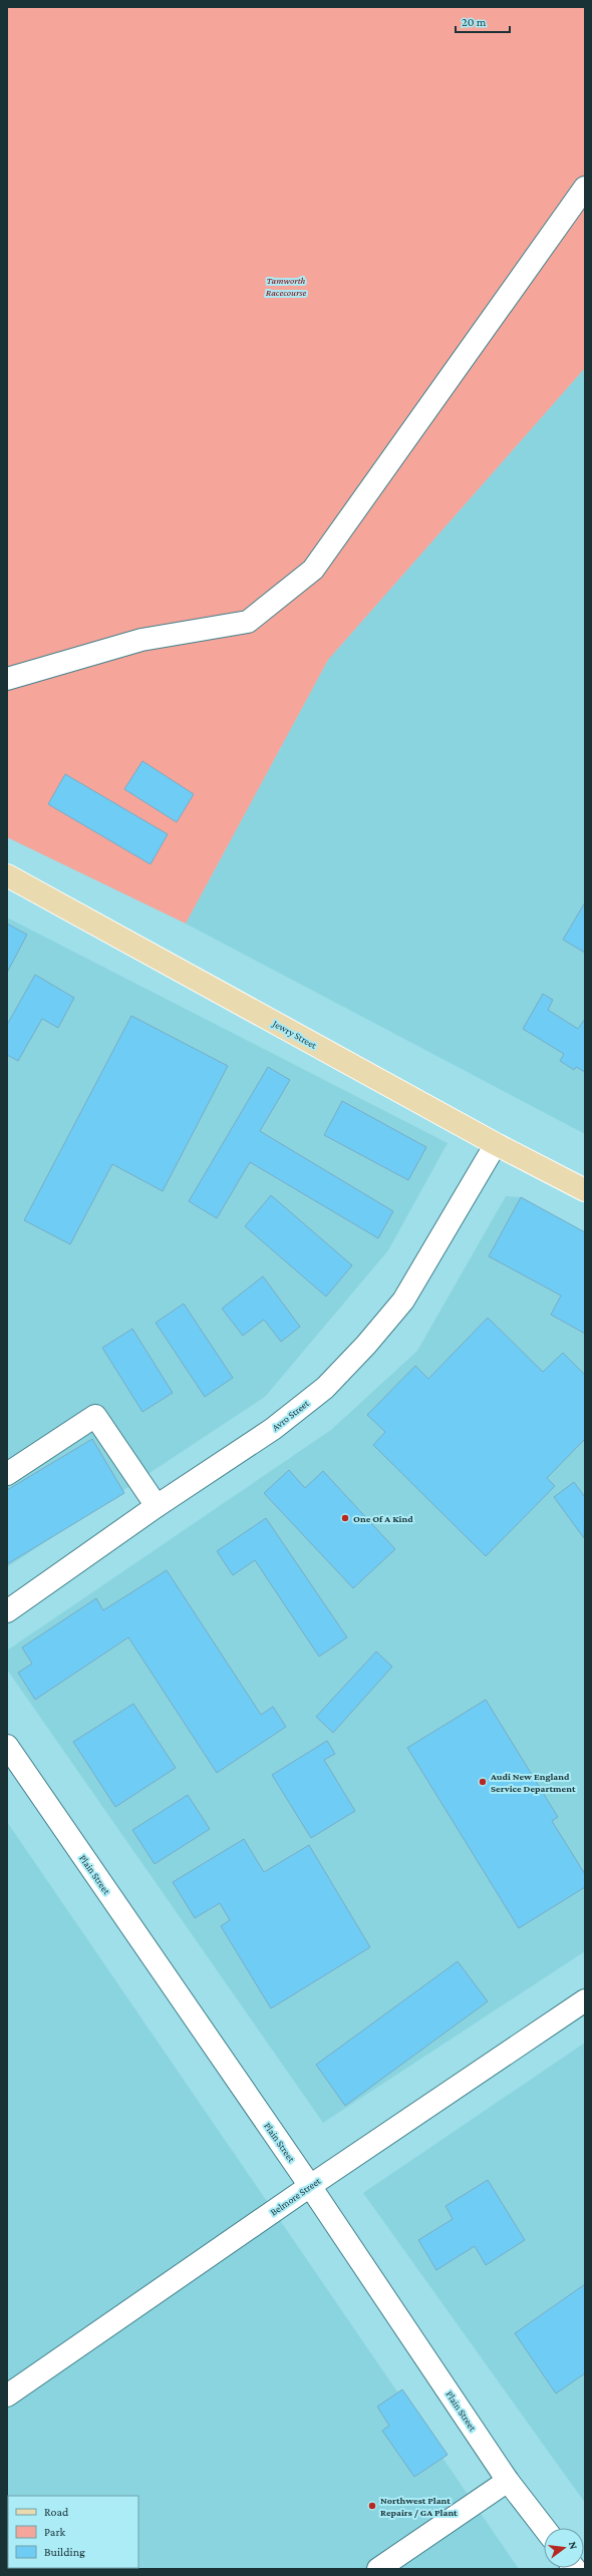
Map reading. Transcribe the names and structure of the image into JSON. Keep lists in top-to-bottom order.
{
  "streets": {
    "main road": ["Jewry Street"],
    "street": ["Avro Street", "Plain Street", "Belmore Street"]
  },
  "crossings": [
    ["Jewry Street", "Avro Street"],
    ["Plain Street", "Belmore Street"]
  ],
  "parks": ["Tamworth Racecourse"],
  "places": ["One Of A Kind", "Audi New England Service Department", "Northwest Plant Repairs / GA Plant"],
  "legend": ["Road", "Park", "Building"],
  "scale_bar": "20 m",
  "north": "right"
}
